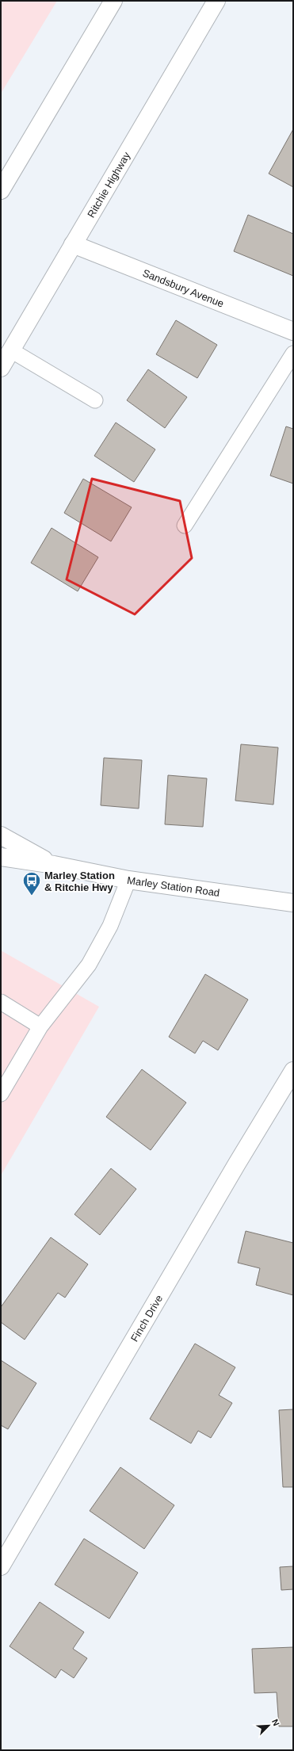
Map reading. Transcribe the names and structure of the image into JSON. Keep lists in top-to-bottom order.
{
  "streets": {
    "main road": [
      "Ritchie Highway",
      "Sandsbury Avenue",
      "Marley Station Road",
      "Finch Drive"
    ]
  },
  "crossings": [
    ["Ritchie Highway", "Sandsbury Avenue"]
  ],
  "places": {
    "bus stop": ["Marley Station & Ritchie Hwy"]
  },
  "north": "top right"
}
